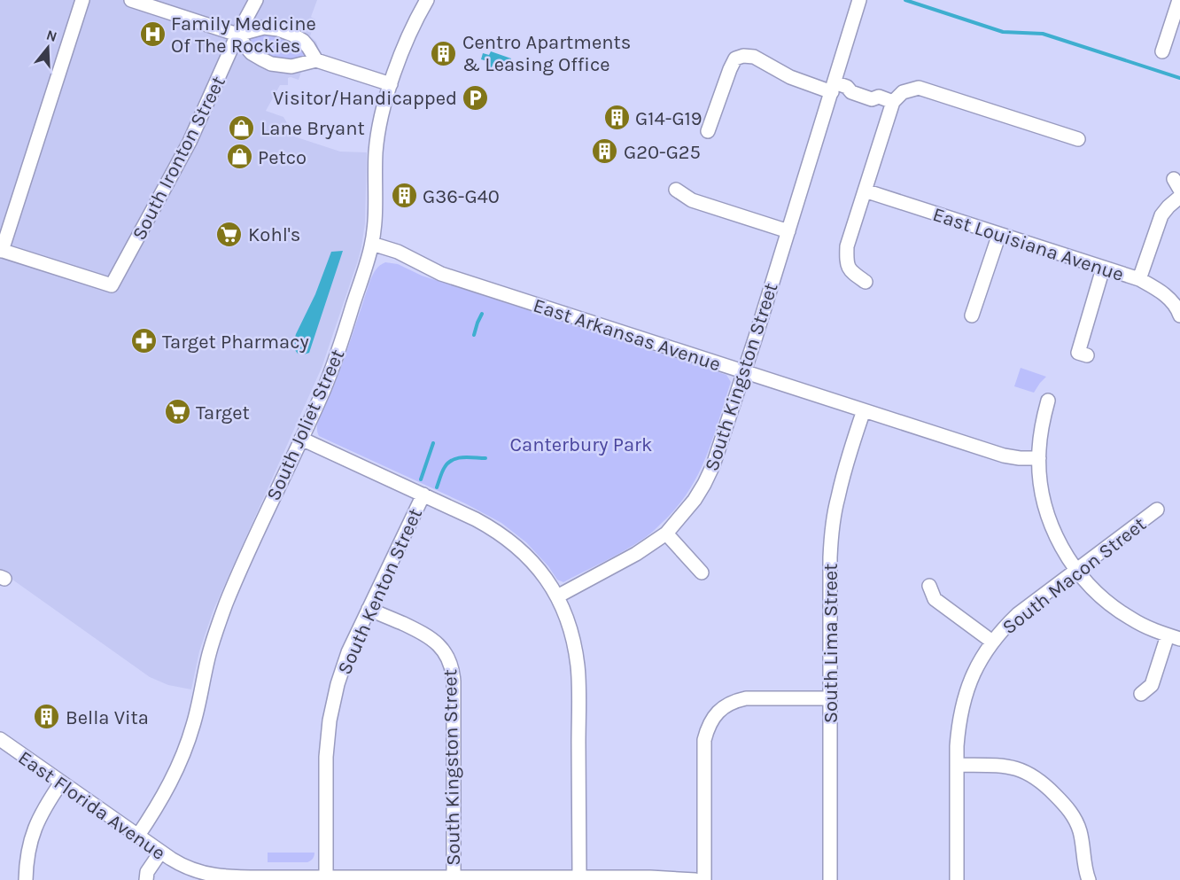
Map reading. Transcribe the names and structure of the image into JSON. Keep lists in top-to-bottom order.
{
  "streets": {
    "street": [
      "South Ironton Street",
      "East Louisiana Avenue",
      "East Arkansas Avenue",
      "South Kingston Street",
      "South Joliet Street",
      "South Macon Street",
      "South Kenton Street",
      "South Lima Street",
      "East Florida Avenue"
    ]
  },
  "crossings": [
    ["East Arkansas Avenue", "South Kingston Street"],
    ["East Arkansas Avenue", "South Joliet Street"],
    ["East Arkansas Avenue", "South Lima Street"],
    ["South Kingston Street", "South Kenton Street"],
    ["South Kingston Street", "East Florida Avenue"],
    ["South Joliet Street", "East Florida Avenue"],
    ["South Kenton Street", "East Florida Avenue"]
  ],
  "parks": ["Canterbury Park"],
  "places": {
    "hospital": ["Family Medicine Of The Rockies"],
    "building": [
      "Centro Apartments & Leasing Office",
      "G14-G19",
      "G20-G25",
      "G36-G40",
      "Bella Vita"
    ],
    "parking": ["Visitor/Handicapped"],
    "shop": ["Lane Bryant", "Petco"],
    "supermarket": ["Kohl's", "Target"],
    "pharmacy": ["Target Pharmacy"]
  },
  "north": "top"
}
